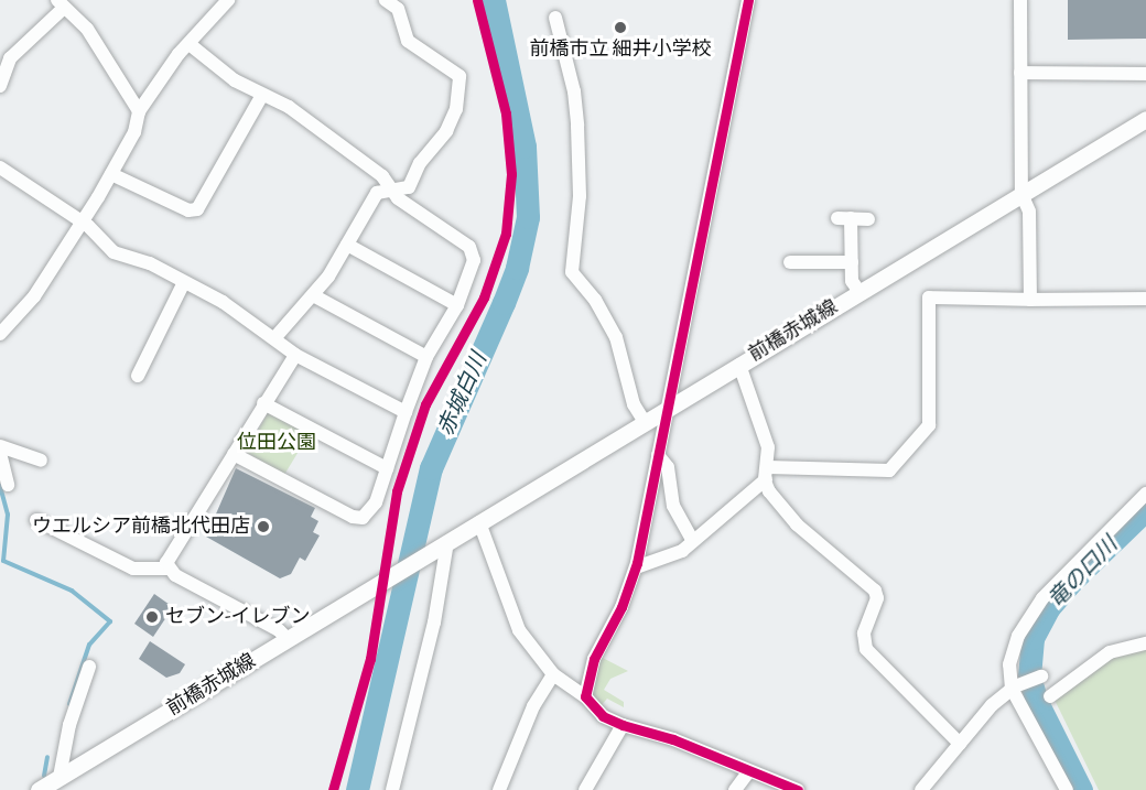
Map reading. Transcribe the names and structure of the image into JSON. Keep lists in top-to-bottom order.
{
  "streets": {
    "main road": ["前橋赤城線"]
  },
  "water": ["赤城白川", "竜の口川"],
  "parks": ["位田公園"],
  "places": ["前橋市立 細井小学校", "ウエルシア前橋北代田店", "セブン-イレブン"]
}
